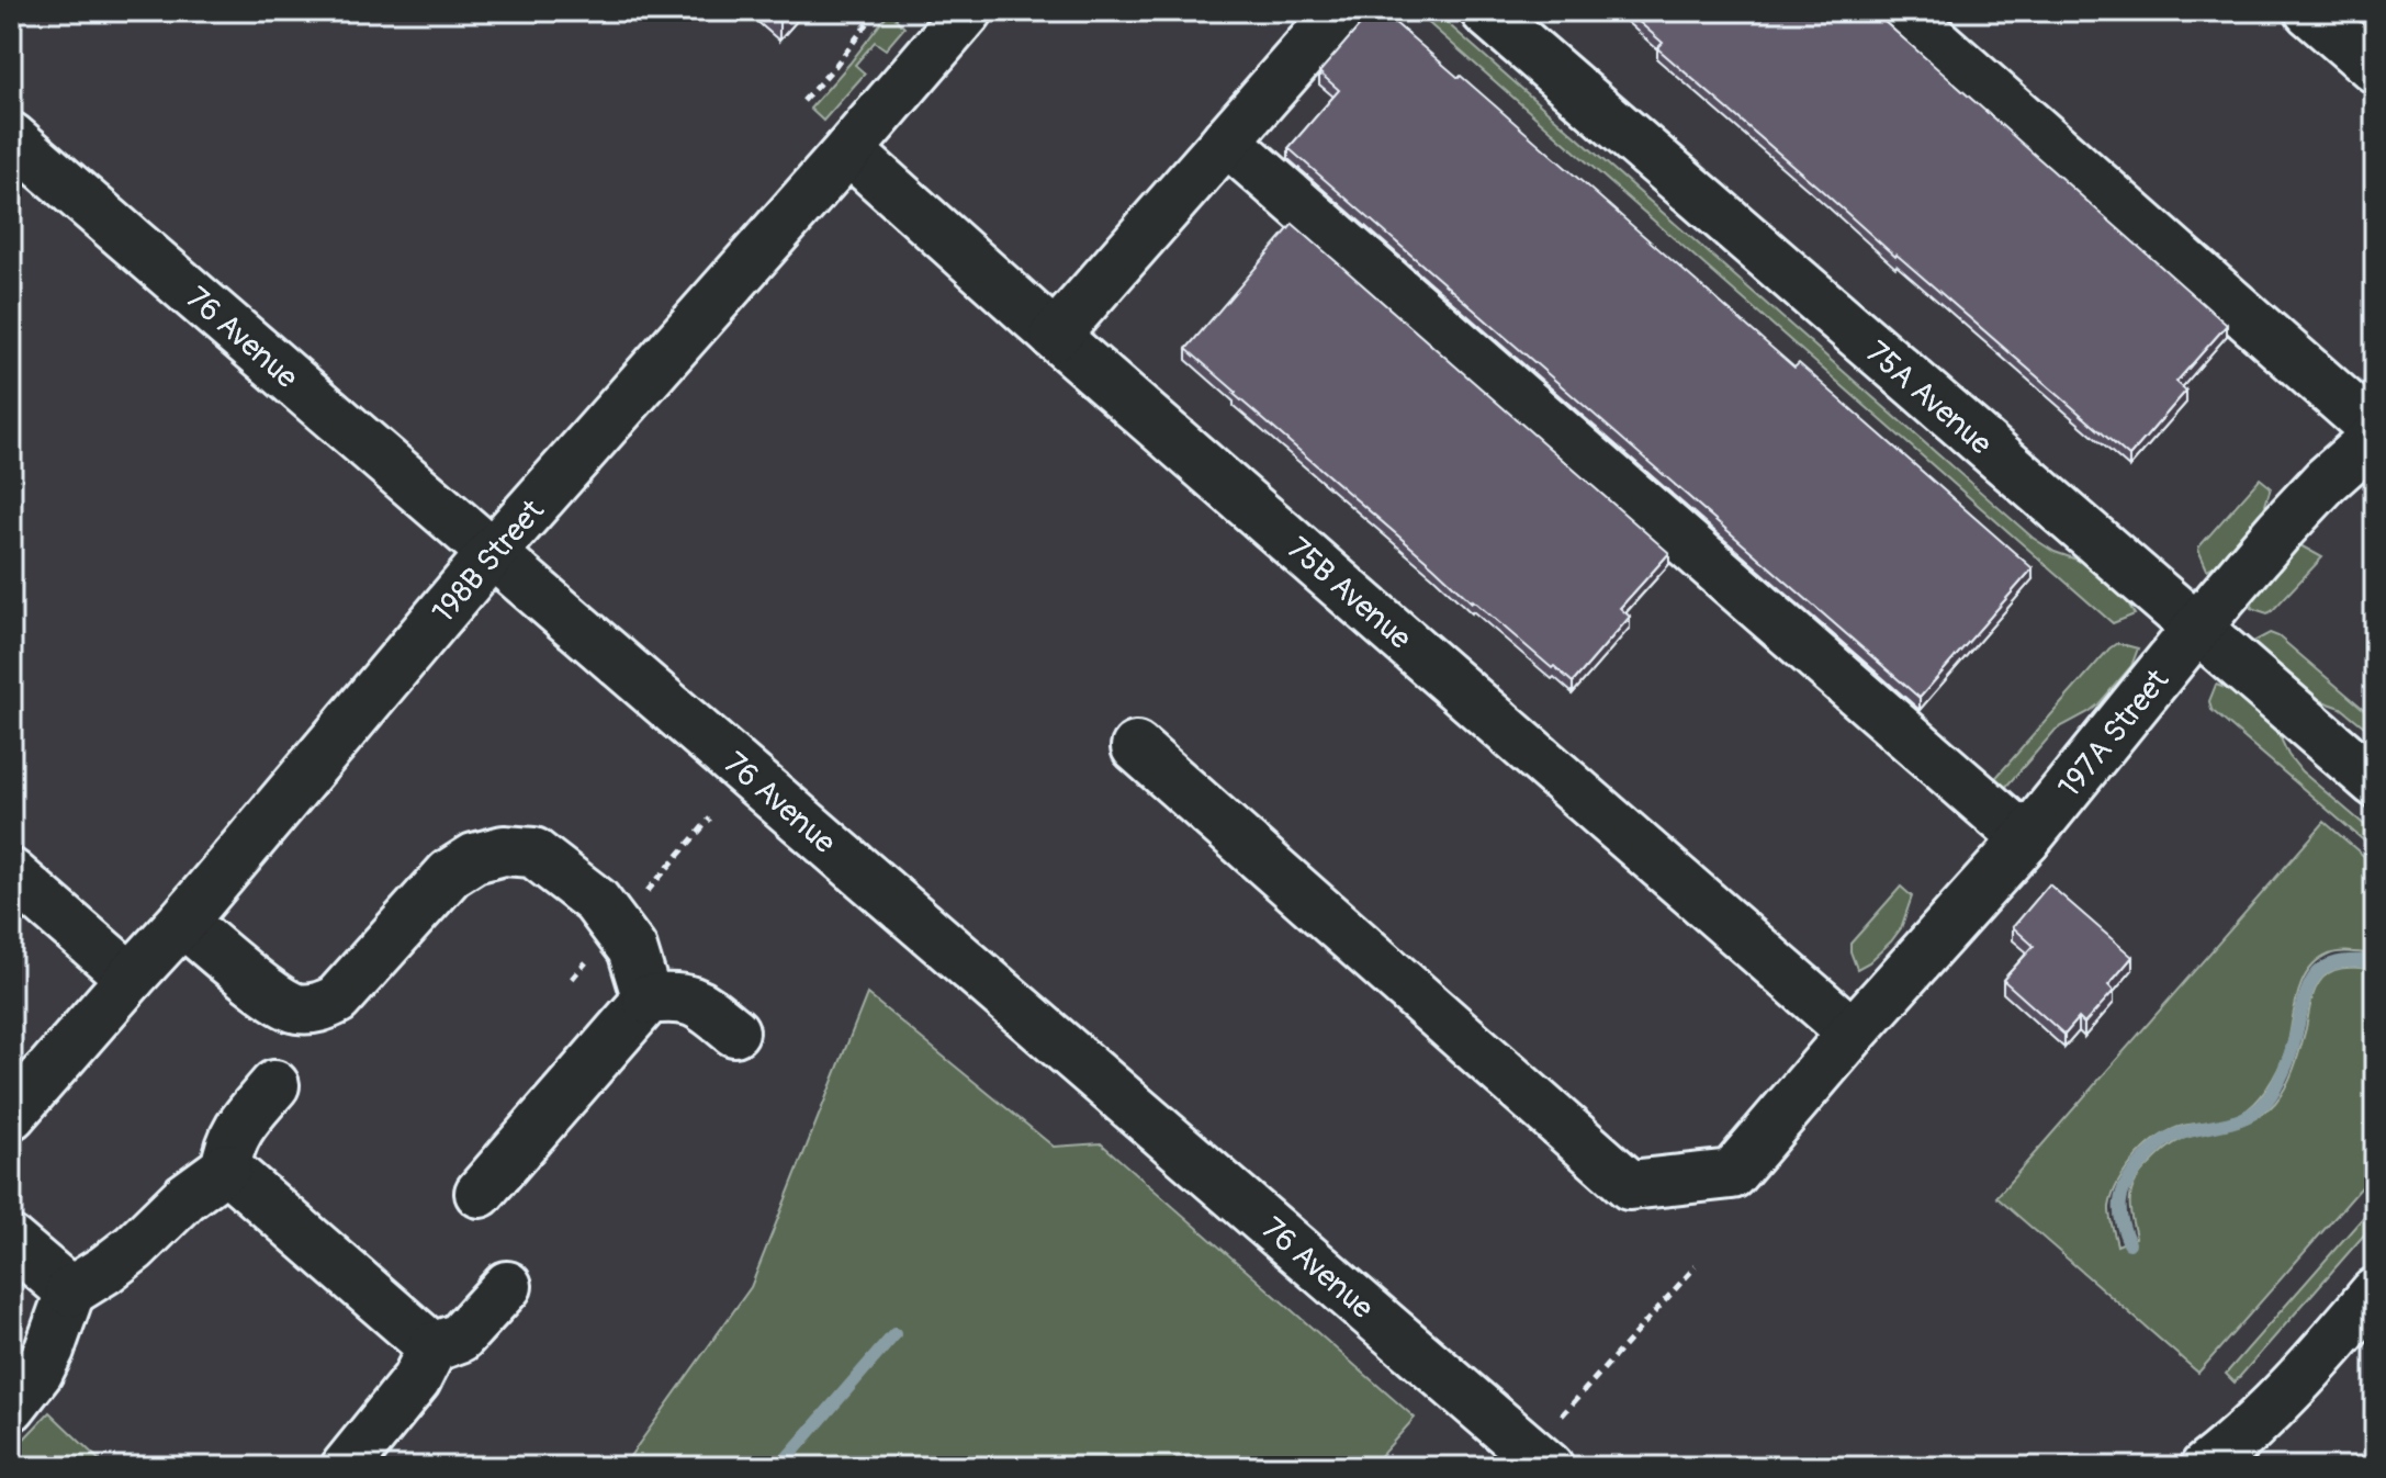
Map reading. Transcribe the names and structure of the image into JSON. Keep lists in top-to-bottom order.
{
  "streets": {
    "street": [
      "76 Avenue",
      "75A Avenue",
      "198B Street",
      "75B Avenue",
      "197A Street"
    ]
  },
  "crossings": [
    ["76 Avenue", "198B Street"],
    ["75A Avenue", "197A Street"],
    ["198B Street", "75B Avenue"],
    ["75B Avenue", "197A Street"]
  ]
}
